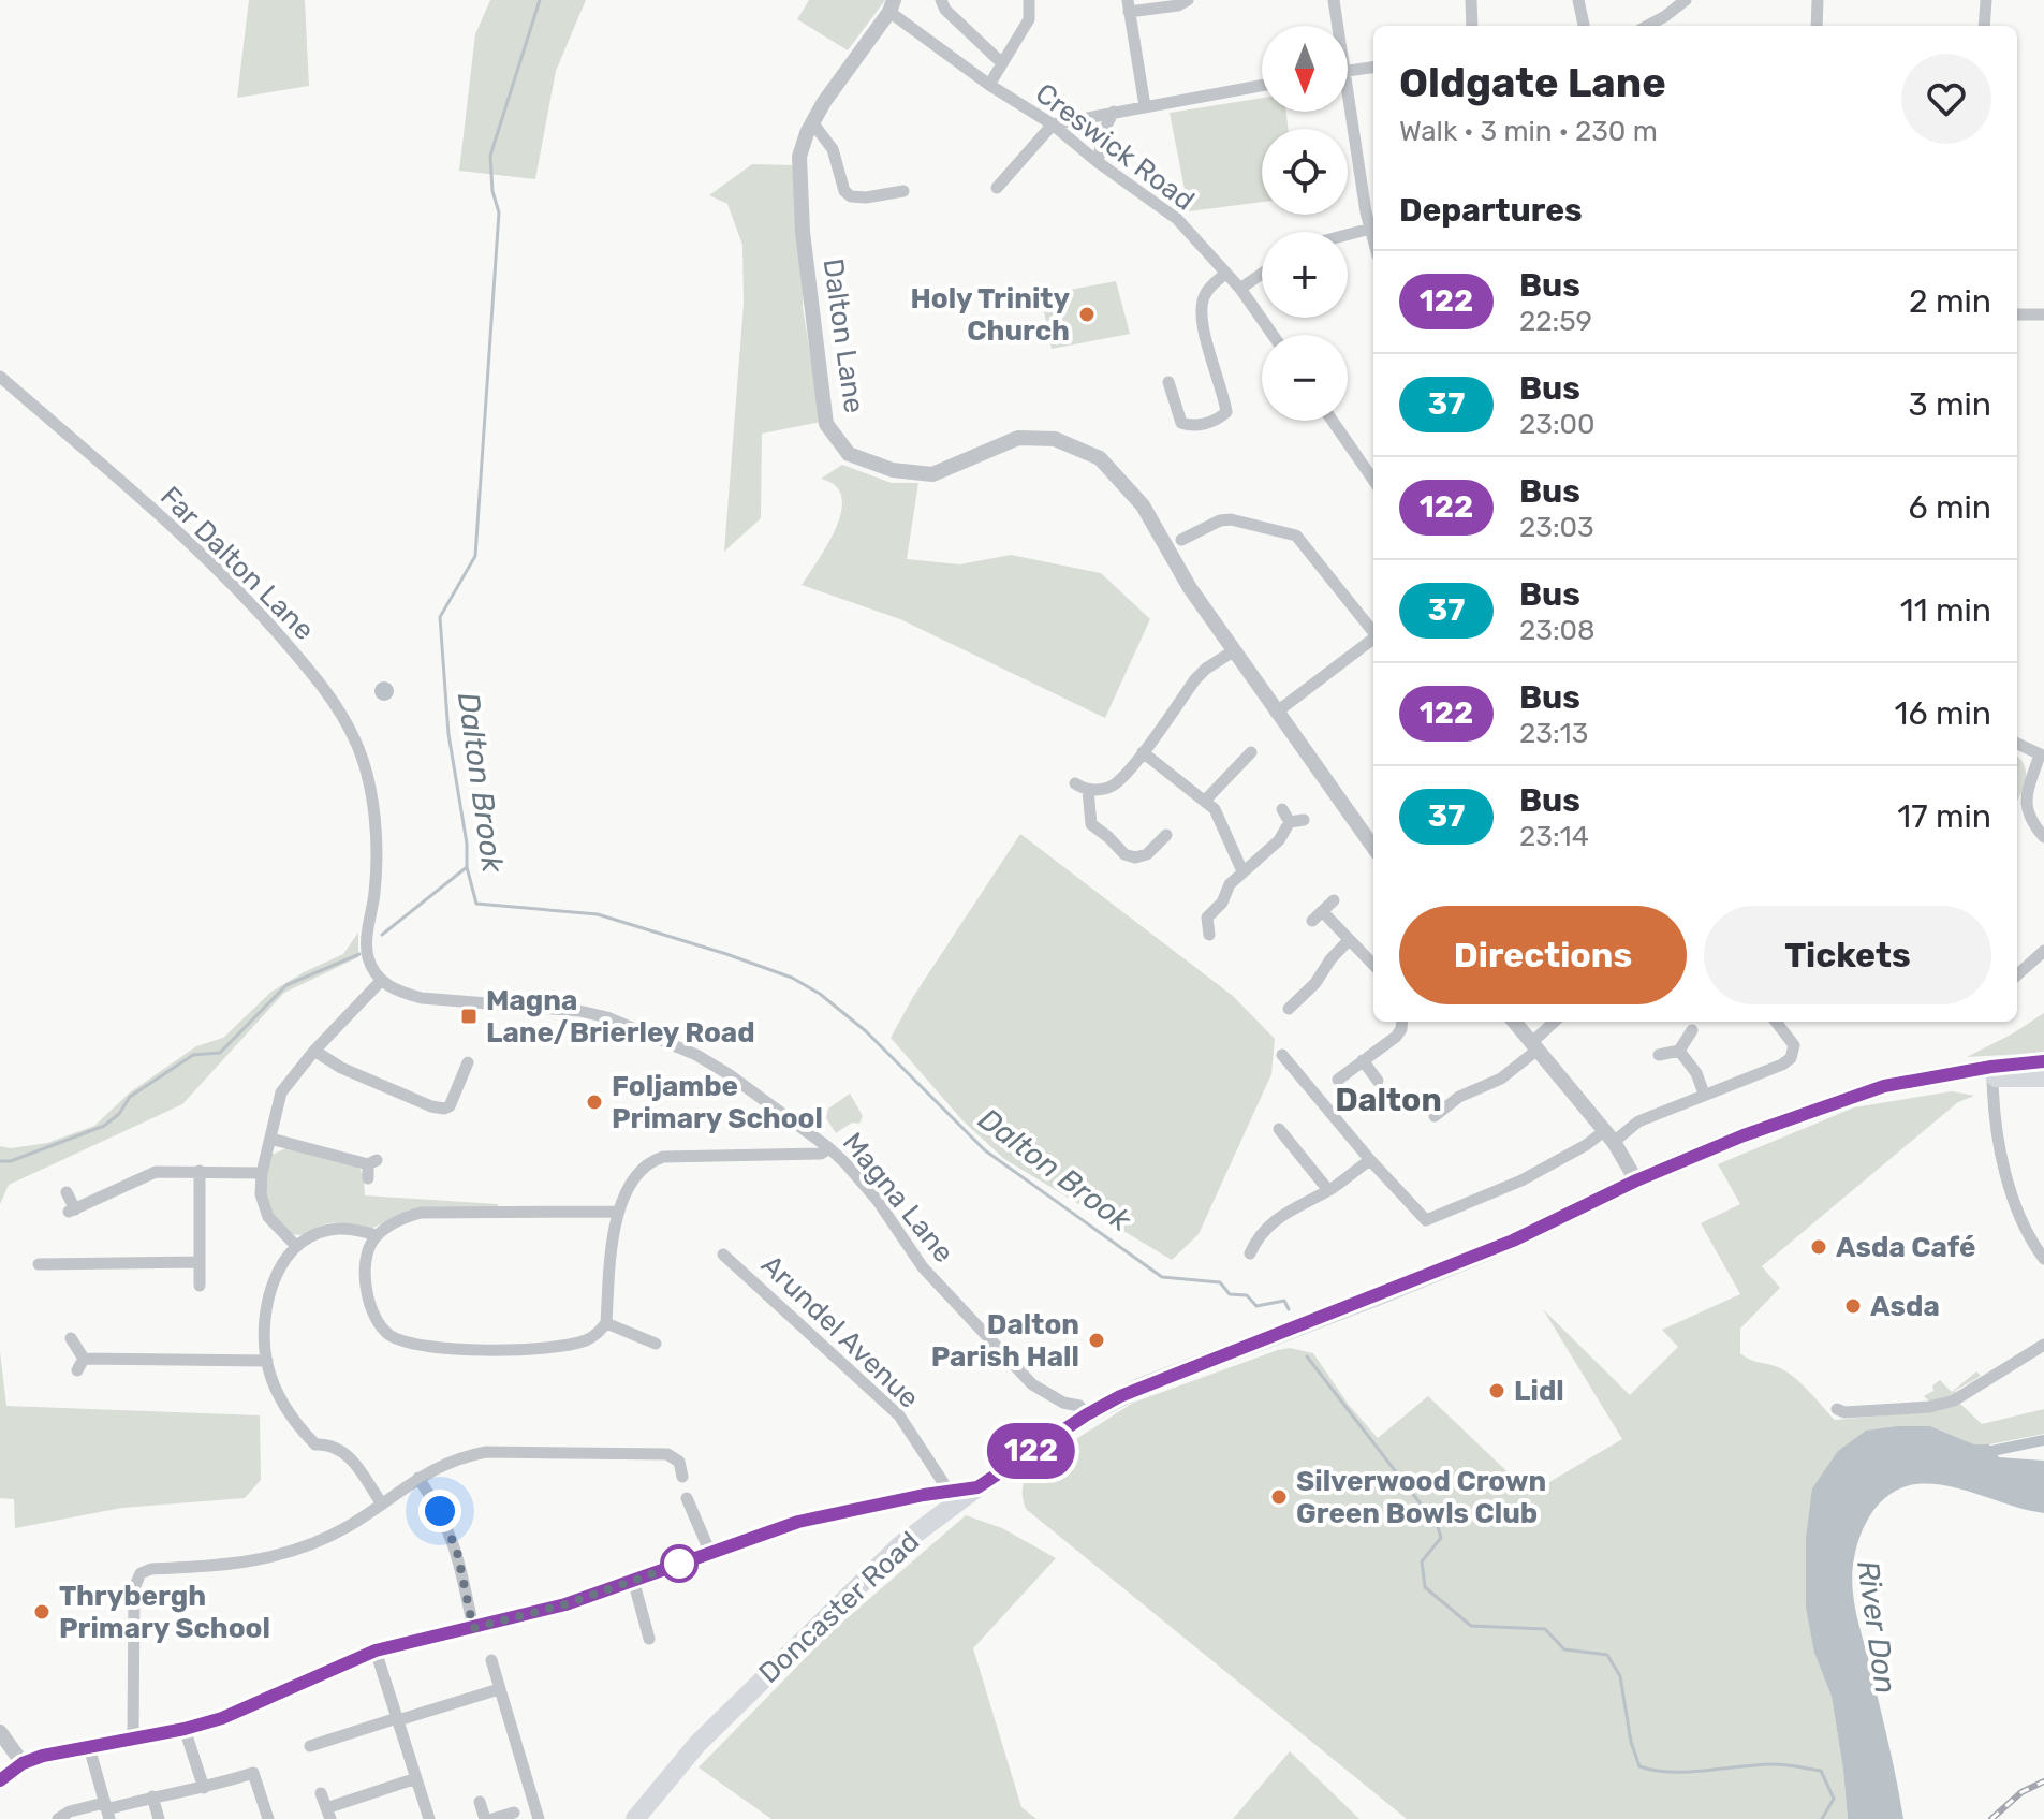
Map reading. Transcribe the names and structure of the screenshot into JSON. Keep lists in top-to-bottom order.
{
  "streets": {
    "main road": ["Doncaster Road"],
    "street": [
      "Creswick Road",
      "Dalton Lane",
      "Far Dalton Lane",
      "Magna Lane",
      "Arundel Avenue"
    ]
  },
  "crossings": [
    ["Creswick Road", "Dalton Lane"],
    ["Far Dalton Lane", "Magna Lane"],
    ["Magna Lane", "Doncaster Road"]
  ],
  "districts": ["Dalton"],
  "water": ["Dalton Brook", "River Don"],
  "places": {
    "other": [
      "Holy Trinity Church",
      "Foljambe Primary School",
      "Asda Café",
      "Asda",
      "Dalton Parish Hall",
      "Lidl",
      "Silverwood Crown Green Bowls Club",
      "Thrybergh Primary School"
    ],
    "transit": ["Magna Lane/Brierley Road"]
  },
  "lines": ["bus line 122"],
  "north": "bottom",
  "page": {
    "on_map": "122",
    "map_buttons": ["+", "−"],
    "heading": [
      ["Oldgate Lane", "Walk · 3 min · 230 m"],
      "Departures"
    ],
    "list": [
      {
        "mark": "122",
        "name": "Bus",
        "note": "22:59",
        "value": "2 min"
      },
      {
        "mark": "37",
        "name": "Bus",
        "note": "23:00",
        "value": "3 min"
      },
      {
        "mark": "122",
        "name": "Bus",
        "note": "23:03",
        "value": "6 min"
      },
      {
        "mark": "37",
        "name": "Bus",
        "note": "23:08",
        "value": "11 min"
      },
      {
        "mark": "122",
        "name": "Bus",
        "note": "23:13",
        "value": "16 min"
      },
      {
        "mark": "37",
        "name": "Bus",
        "note": "23:14",
        "value": "17 min"
      }
    ],
    "buttons": ["Directions", "Tickets"]
  }
}
